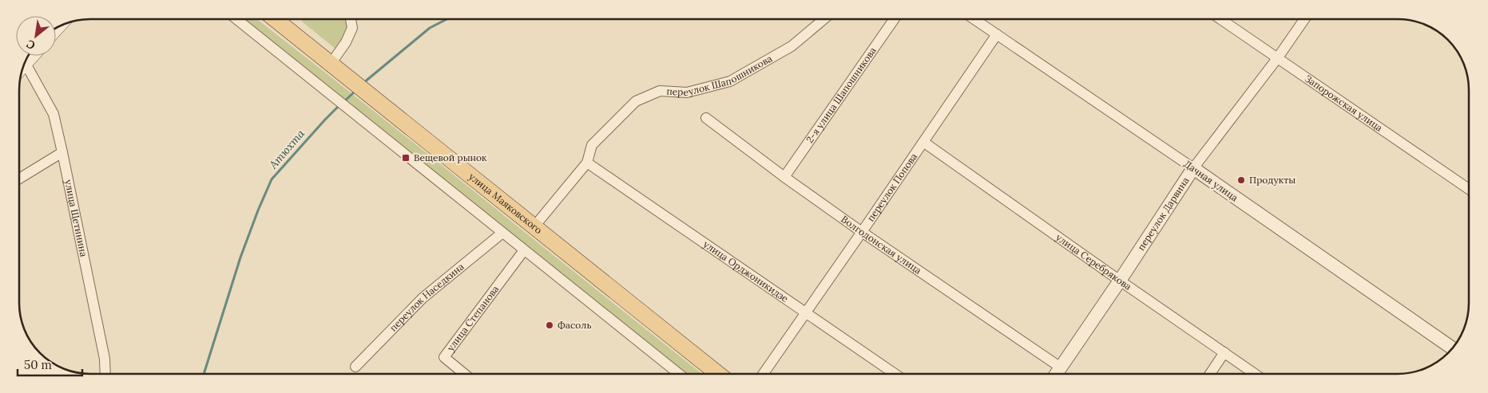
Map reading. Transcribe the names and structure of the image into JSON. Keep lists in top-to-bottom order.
{
  "streets": {
    "main road": ["улица Маяковского"],
    "street": [
      "переулок Шапошникова",
      "2-я улица Шапошникова",
      "Запорожская улица",
      "Дачная улица",
      "переулок Попова",
      "переулок Дарвина",
      "улица Щетинина",
      "Волгодонская улица",
      "улица Серебрякова",
      "улица Орджоникидзе",
      "переулок Наседкина",
      "улица Степанова"
    ]
  },
  "crossings": [
    ["переулок Шапошникова", "улица Маяковского"],
    ["переулок Шапошникова", "улица Орджоникидзе"],
    ["2-я улица Шапошникова", "Волгодонская улица"],
    ["Запорожская улица", "переулок Дарвина"],
    ["Дачная улица", "переулок Попова"],
    ["Дачная улица", "переулок Дарвина"],
    ["переулок Попова", "Волгодонская улица"],
    ["переулок Попова", "улица Серебрякова"],
    ["переулок Попова", "улица Орджоникидзе"],
    ["переулок Дарвина", "Волгодонская улица"],
    ["переулок Дарвина", "улица Серебрякова"]
  ],
  "water": ["Атюхта"],
  "places": {
    "transit": ["Вещевой рынок"],
    "other": ["Продукты", "Фасоль"]
  },
  "scale_bar": "50 m",
  "north": "bottom left"
}
